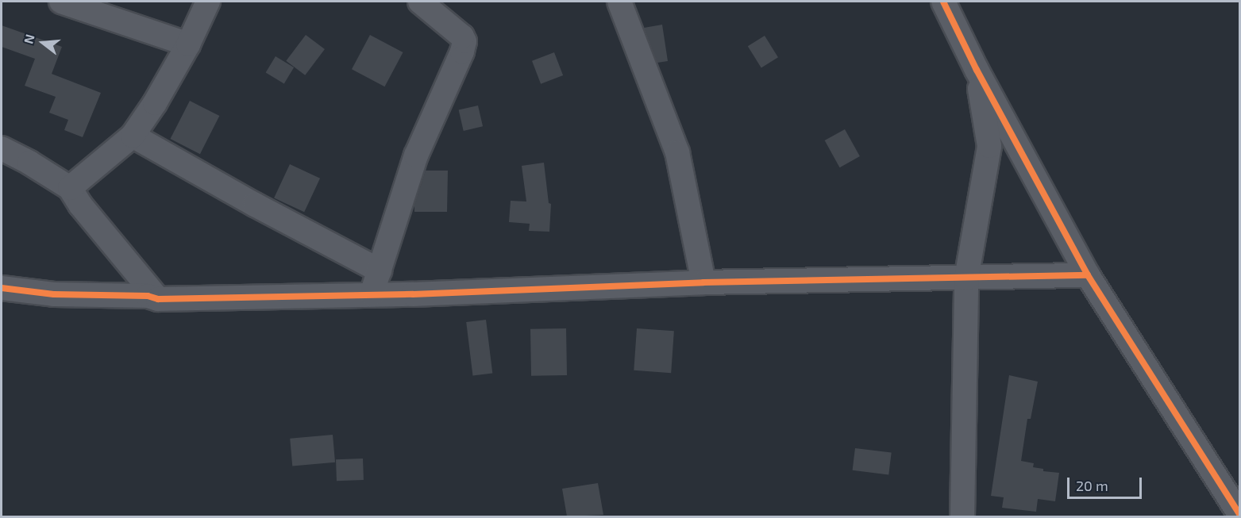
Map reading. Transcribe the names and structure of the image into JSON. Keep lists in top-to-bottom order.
{
  "scale_bar": "20 m",
  "north": "left"
}
